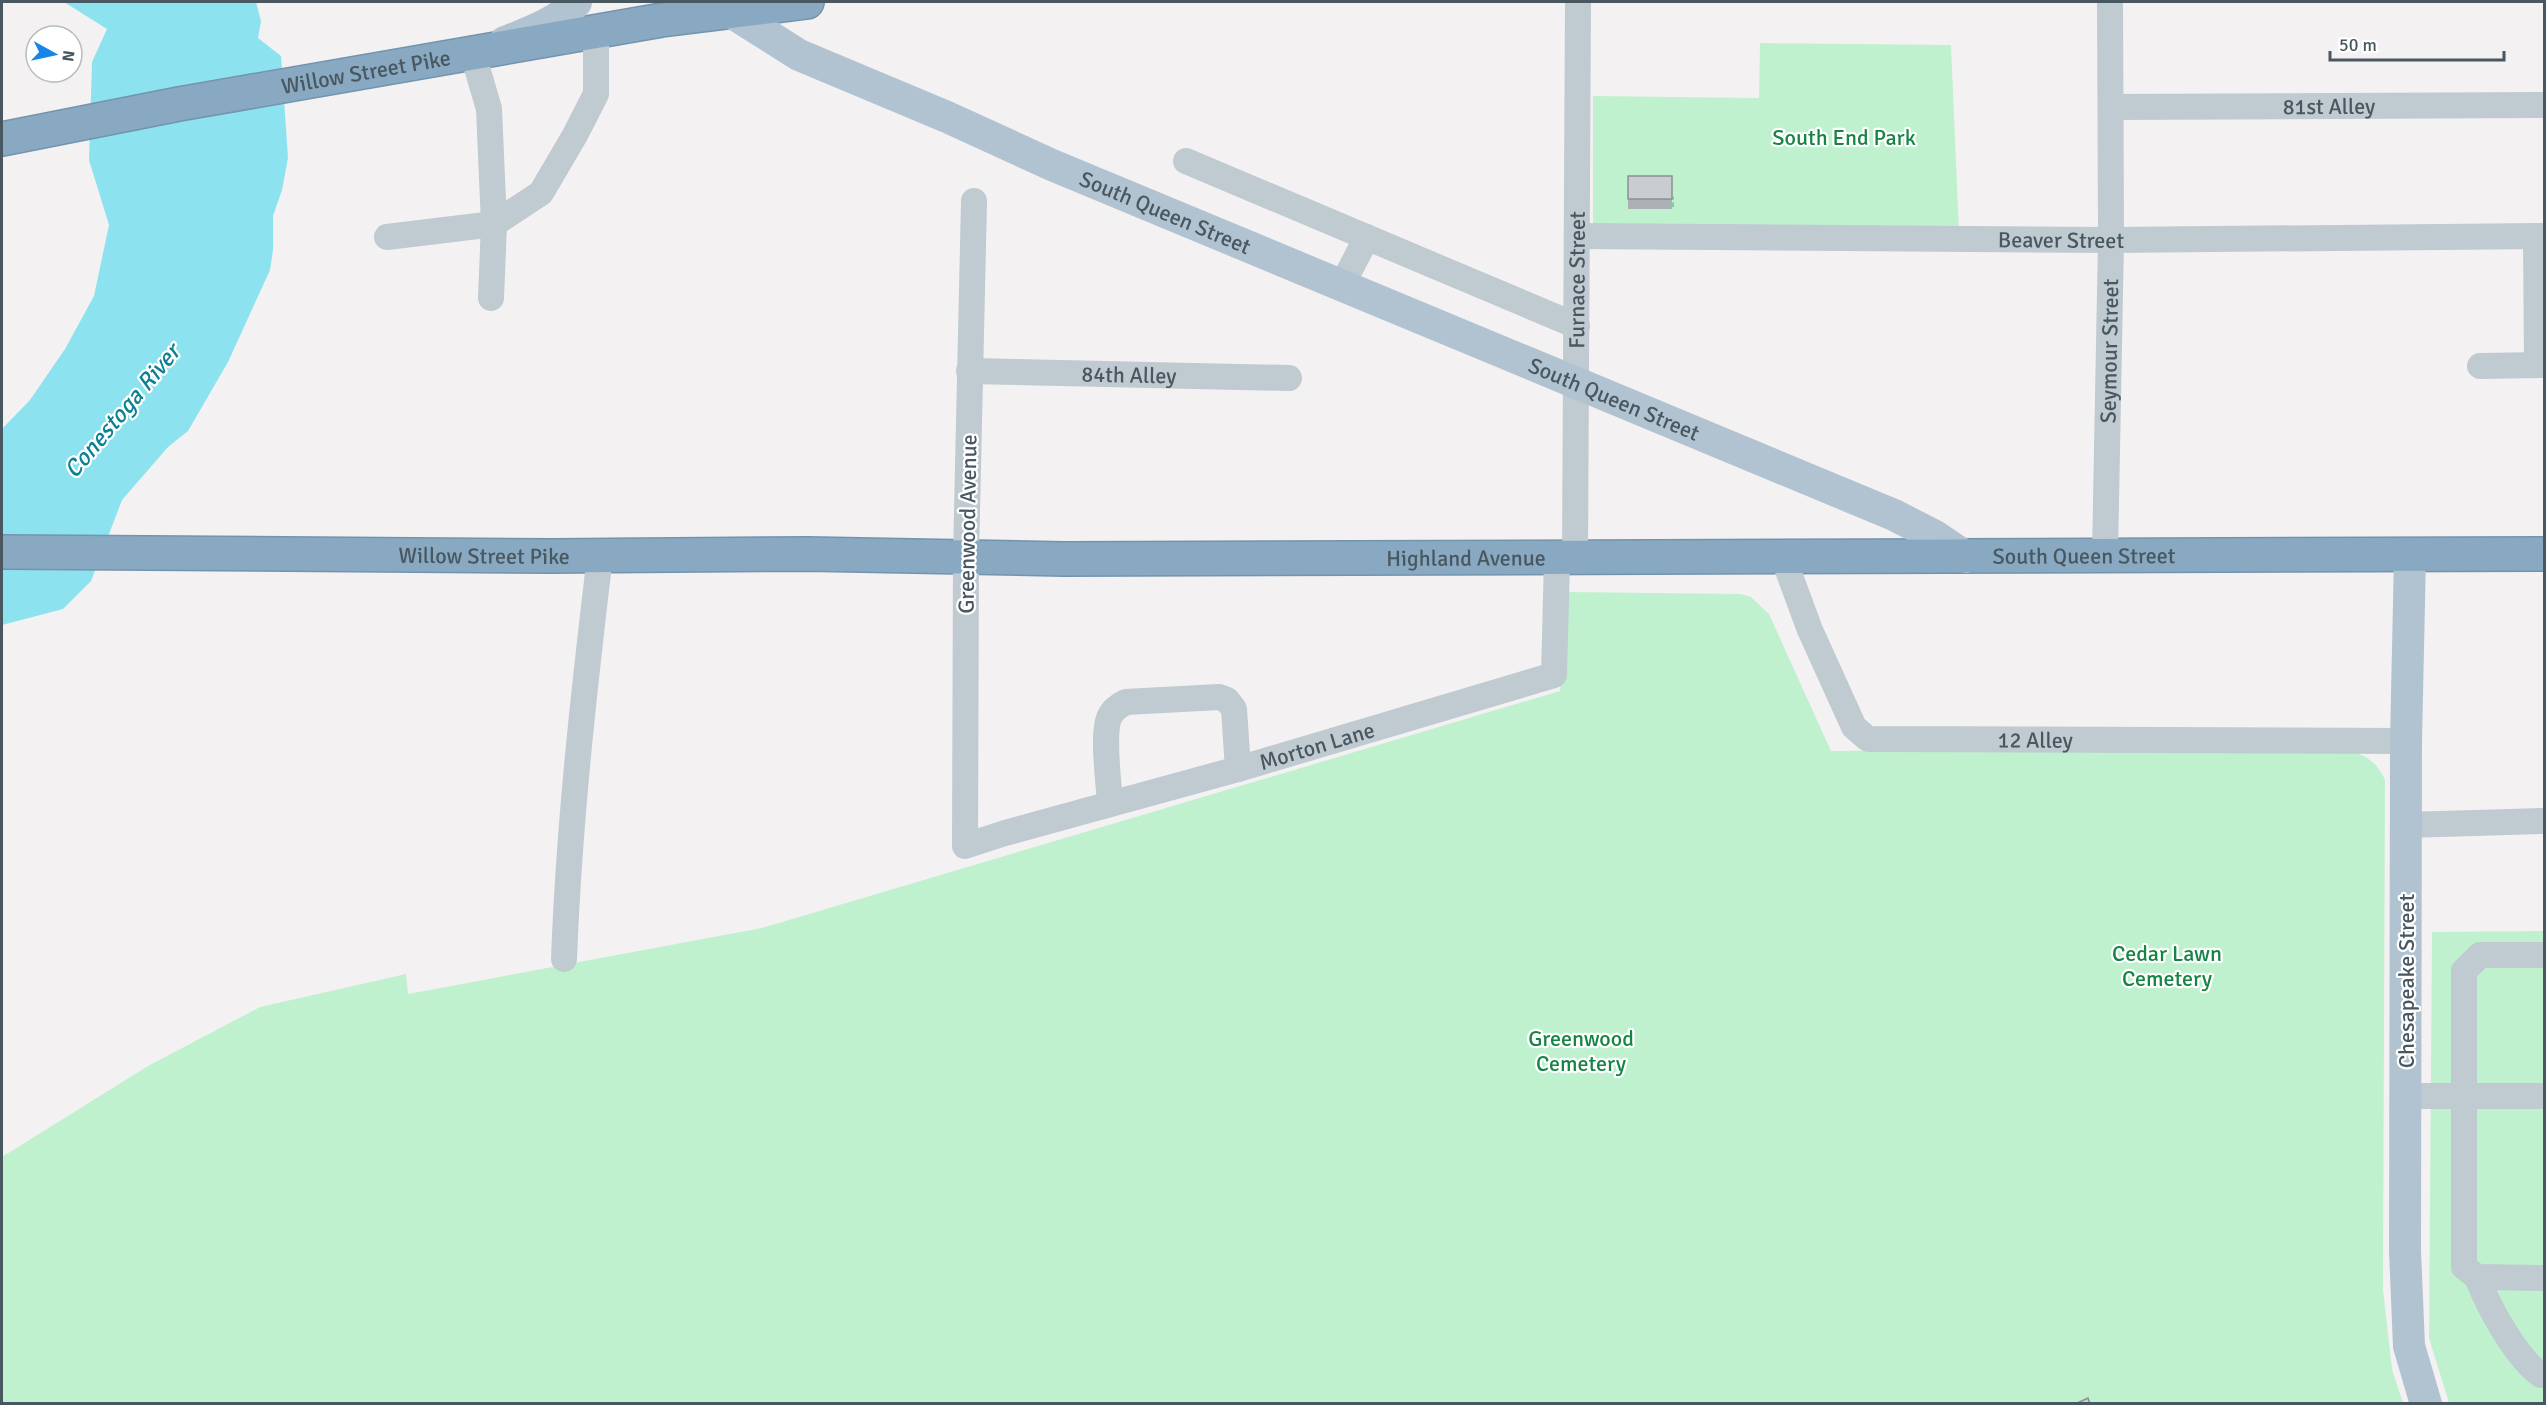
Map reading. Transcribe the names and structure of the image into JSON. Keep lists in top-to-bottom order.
{
  "streets": {
    "highway": ["Willow Street Pike", "South Queen Street", "Highland Avenue"],
    "main road": ["Chesapeake Street"],
    "street": [
      "81st Alley",
      "Beaver Street",
      "Furnace Street",
      "Seymour Street",
      "84th Alley",
      "Greenwood Avenue",
      "12 Alley",
      "Morton Lane"
    ]
  },
  "crossings": [
    ["Willow Street Pike", "South Queen Street"],
    ["Willow Street Pike", "Greenwood Avenue"],
    ["Willow Street Pike", "Highland Avenue"],
    ["81st Alley", "Seymour Street"],
    ["South Queen Street", "Furnace Street"],
    ["South Queen Street", "Seymour Street"],
    ["South Queen Street", "Highland Avenue"],
    ["South Queen Street", "Chesapeake Street"],
    ["Beaver Street", "Furnace Street"],
    ["Beaver Street", "Seymour Street"],
    ["Furnace Street", "Highland Avenue"],
    ["Furnace Street", "Morton Lane"],
    ["84th Alley", "Greenwood Avenue"],
    ["Greenwood Avenue", "Highland Avenue"],
    ["Greenwood Avenue", "Morton Lane"],
    ["Highland Avenue", "12 Alley"],
    ["Highland Avenue", "Morton Lane"],
    ["12 Alley", "Chesapeake Street"]
  ],
  "water": ["Conestoga River"],
  "parks": ["South End Park", "Cedar Lawn Cemetery", "Greenwood Cemetery"],
  "scale_bar": "50 m",
  "north": "right"
}
